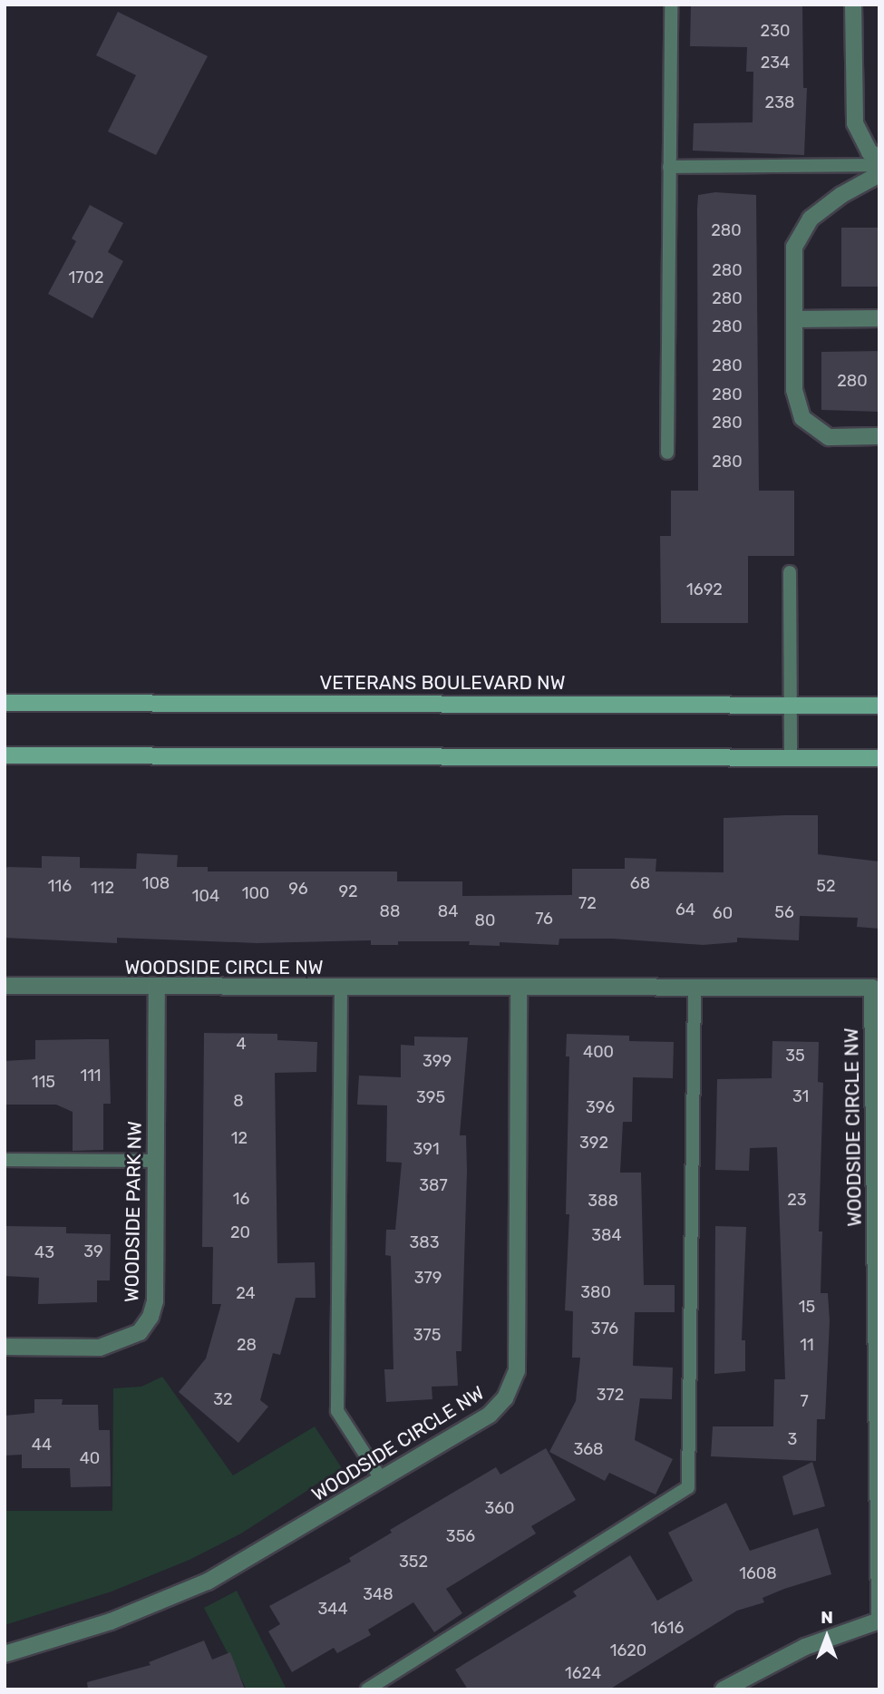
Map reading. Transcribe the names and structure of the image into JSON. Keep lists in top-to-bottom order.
{
  "streets": {
    "main road": ["VETERANS BOULEVARD NW"],
    "street": ["WOODSIDE CIRCLE NW", "WOODSIDE PARK NW"]
  },
  "crossings": [
    ["WOODSIDE CIRCLE NW", "WOODSIDE PARK NW"]
  ],
  "house_numbers": [
    "230",
    "234",
    "238",
    "280",
    "280",
    "1702",
    "280",
    "280",
    "280",
    "280",
    "280",
    "280",
    "280",
    "1692",
    "108",
    "68",
    "116",
    "52",
    "112",
    "96",
    "92",
    "100",
    "104",
    "72",
    "64",
    "88",
    "84",
    "56",
    "60",
    "76",
    "80",
    "4",
    "400",
    "35",
    "399",
    "111",
    "115",
    "31",
    "395",
    "8",
    "396",
    "12",
    "392",
    "391",
    "387",
    "16",
    "23",
    "388",
    "20",
    "384",
    "383",
    "39",
    "43",
    "379",
    "380",
    "24",
    "15",
    "376",
    "375",
    "28",
    "11",
    "372",
    "32",
    "7",
    "3",
    "44",
    "368",
    "40",
    "360",
    "356",
    "352",
    "1608",
    "348",
    "344",
    "1616",
    "1620",
    "1624"
  ],
  "north": "top"
}
